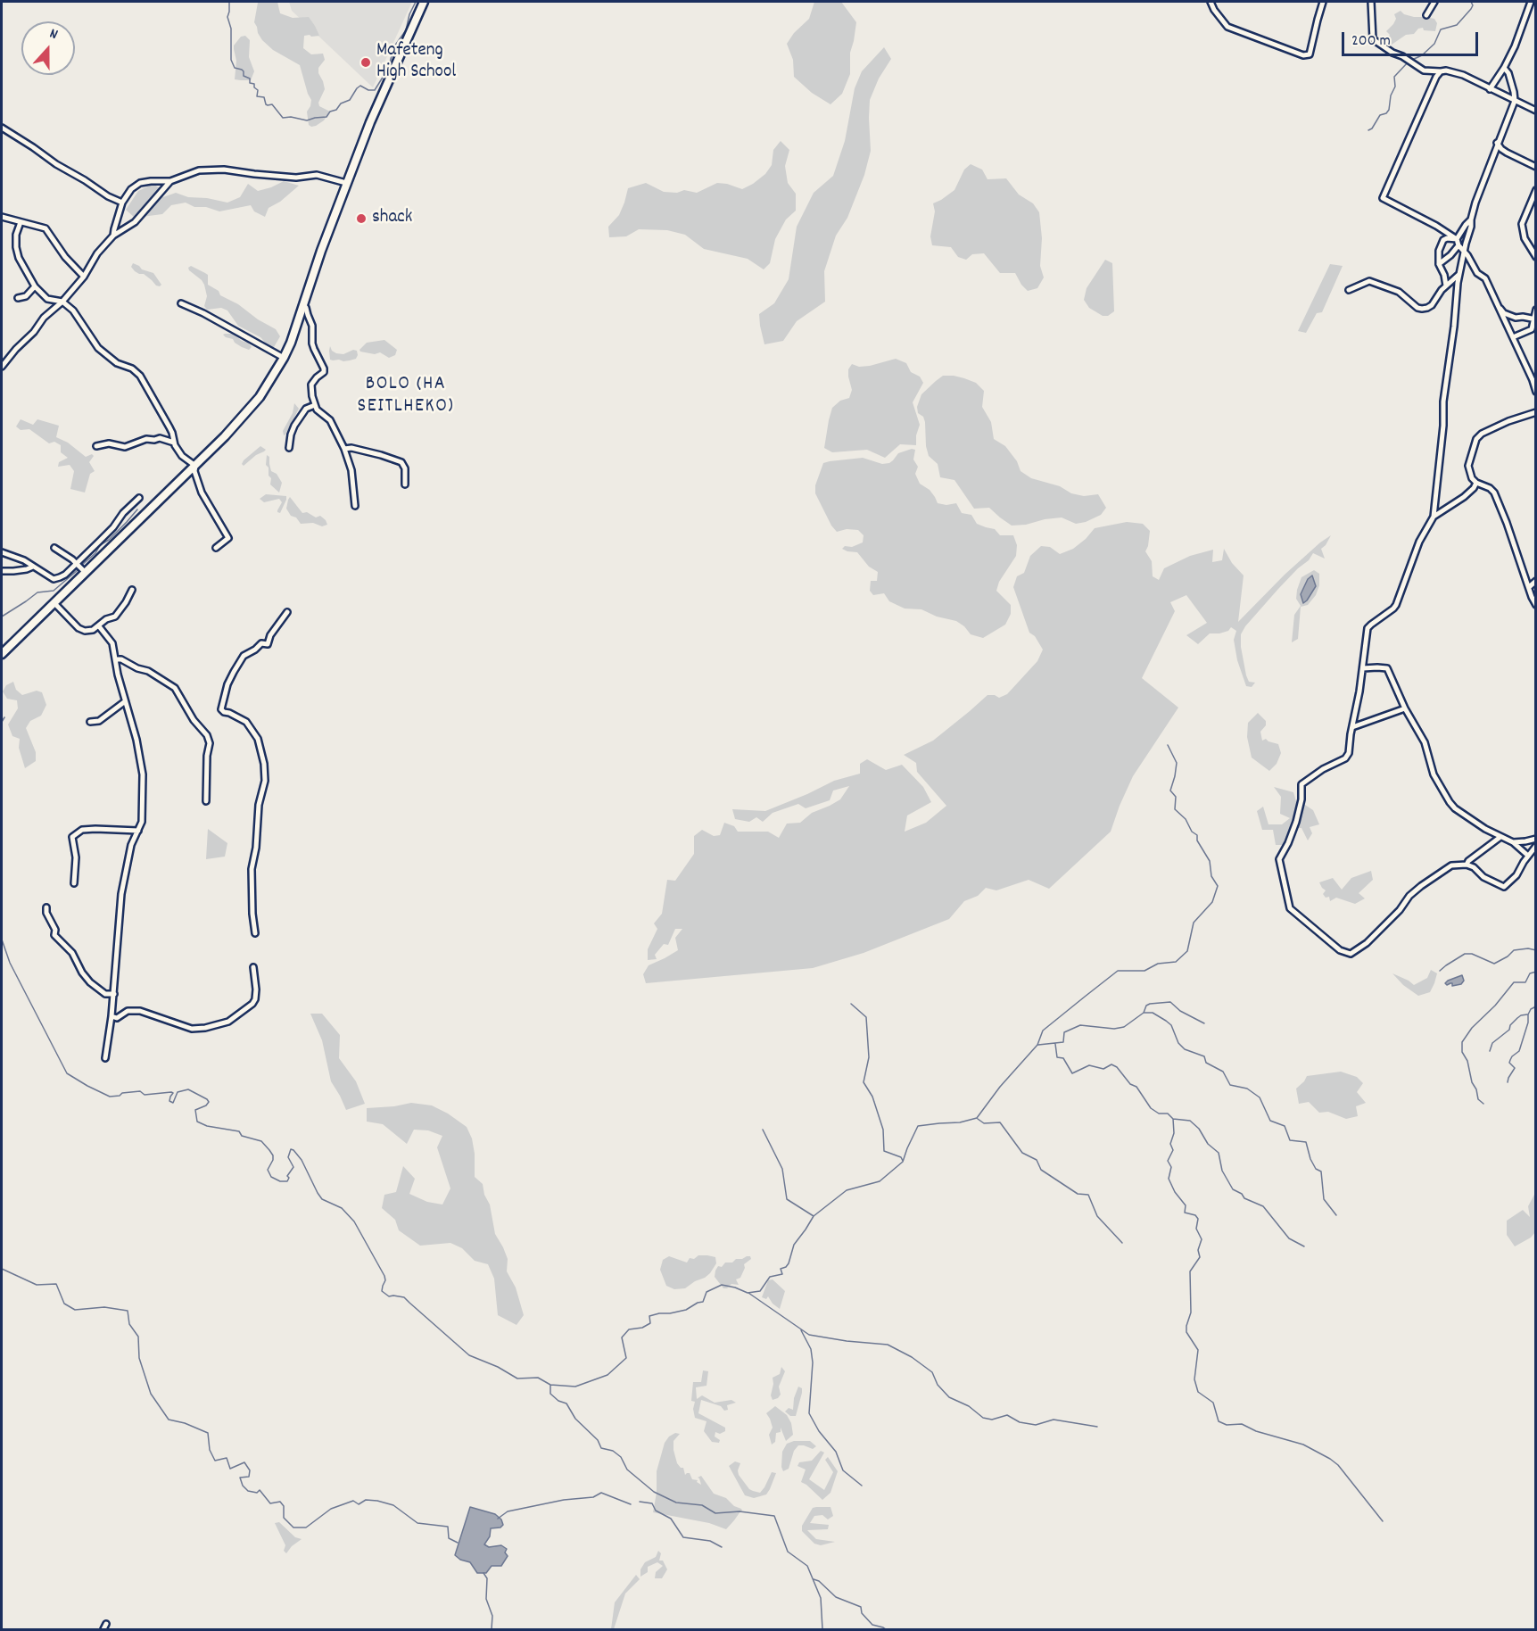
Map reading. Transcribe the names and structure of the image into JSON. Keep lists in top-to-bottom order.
{
  "districts": ["BOLO (HA SEITLHEKO)"],
  "places": ["Mafeteng High School", "shack"],
  "scale_bar": "200 m",
  "north": "top"
}
